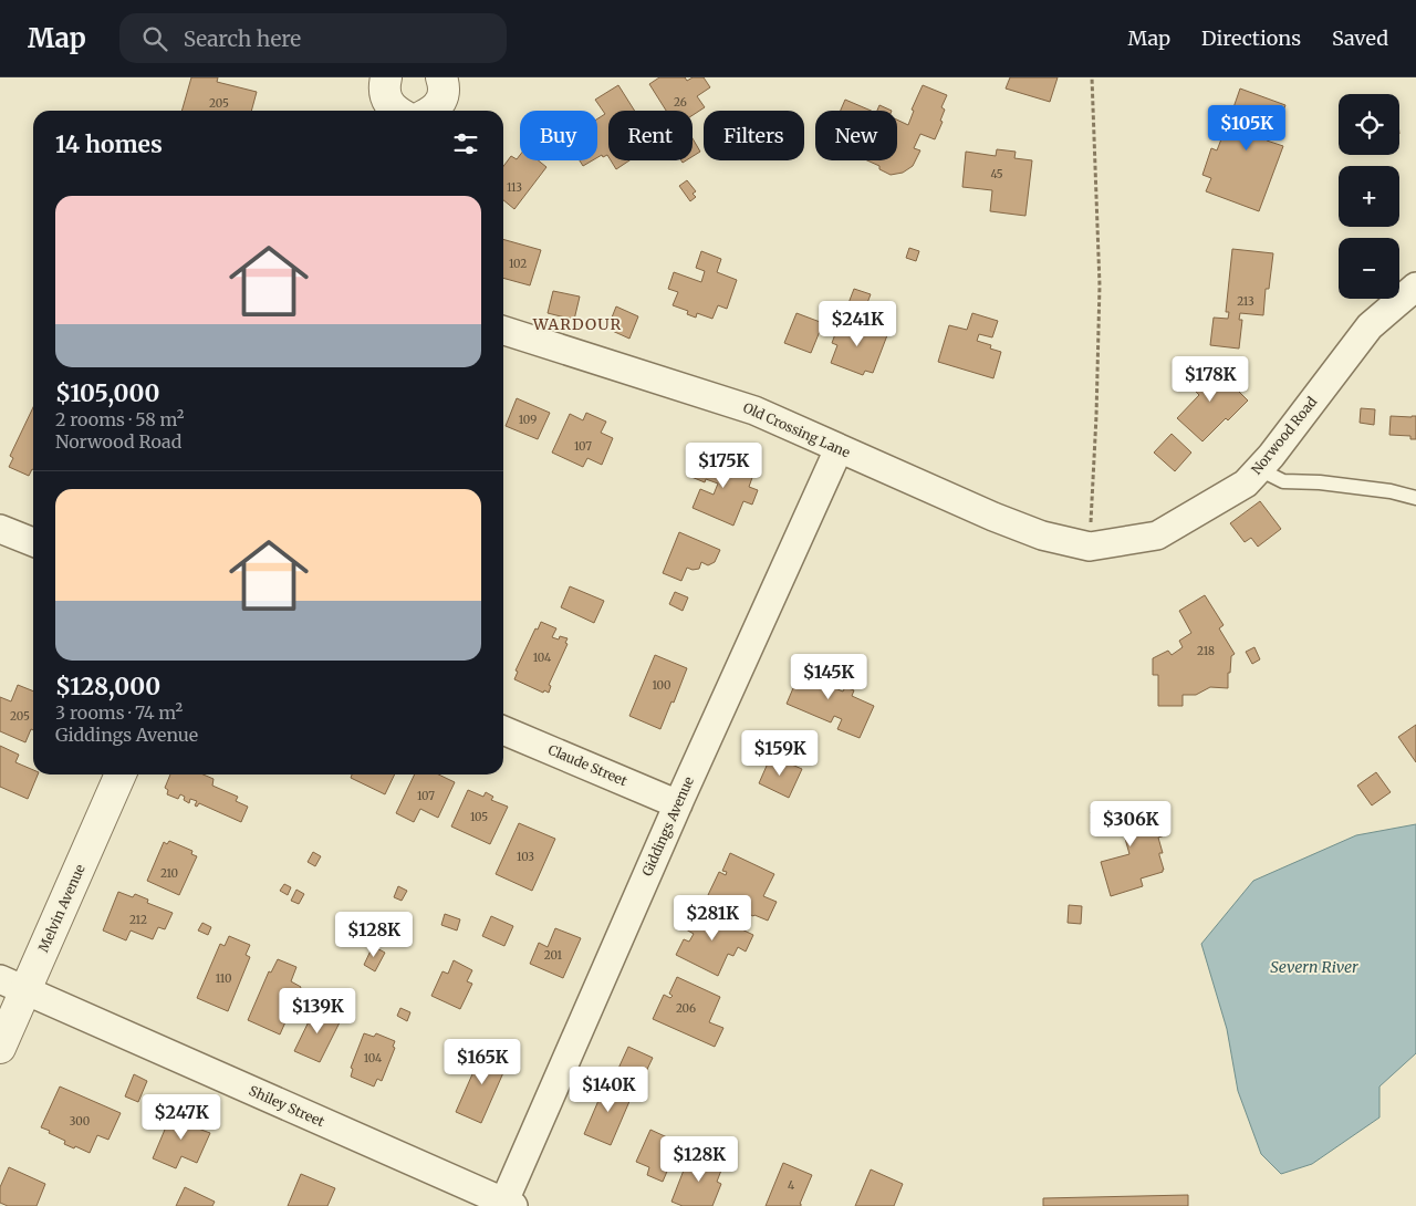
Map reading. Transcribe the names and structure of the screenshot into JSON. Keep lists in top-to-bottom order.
{
  "streets": {
    "street": [
      "Old Crossing Lane",
      "Norwood Road",
      "Claude Street",
      "Giddings Avenue",
      "Melvin Avenue",
      "Shiley Street"
    ]
  },
  "crossings": [
    ["Old Crossing Lane", "Norwood Road"],
    ["Old Crossing Lane", "Giddings Avenue"],
    ["Claude Street", "Giddings Avenue"],
    ["Giddings Avenue", "Shiley Street"],
    ["Melvin Avenue", "Shiley Street"]
  ],
  "districts": ["WARDOUR"],
  "water": ["Severn River"],
  "house_numbers": [
    "26",
    "205",
    "45",
    "113",
    "102",
    "213",
    "109",
    "107",
    "218",
    "104",
    "100",
    "205",
    "107",
    "105",
    "103",
    "210",
    "212",
    "201",
    "110",
    "206",
    "104",
    "300",
    "4"
  ],
  "page": {
    "header": "Map",
    "search": "Search here",
    "nav": ["Map", "Directions", "Saved"],
    "map_buttons": ["+", "−"],
    "price": [
      "$105K",
      "$241K",
      "$178K",
      "$175K",
      "$145K",
      "$159K",
      "$306K",
      "$281K",
      "$128K",
      "$139K",
      "$165K",
      "$140K",
      "$247K",
      "$128K"
    ],
    "chip": [
      "Buy",
      "Rent",
      "Filters",
      "New"
    ],
    "heading": "14 homes",
    "list": [
      {
        "name": "$105,000",
        "note": "2 rooms · 58 m² · Norwood Road"
      },
      {
        "name": "$128,000",
        "note": "3 rooms · 74 m² · Giddings Avenue"
      }
    ]
  }
}
